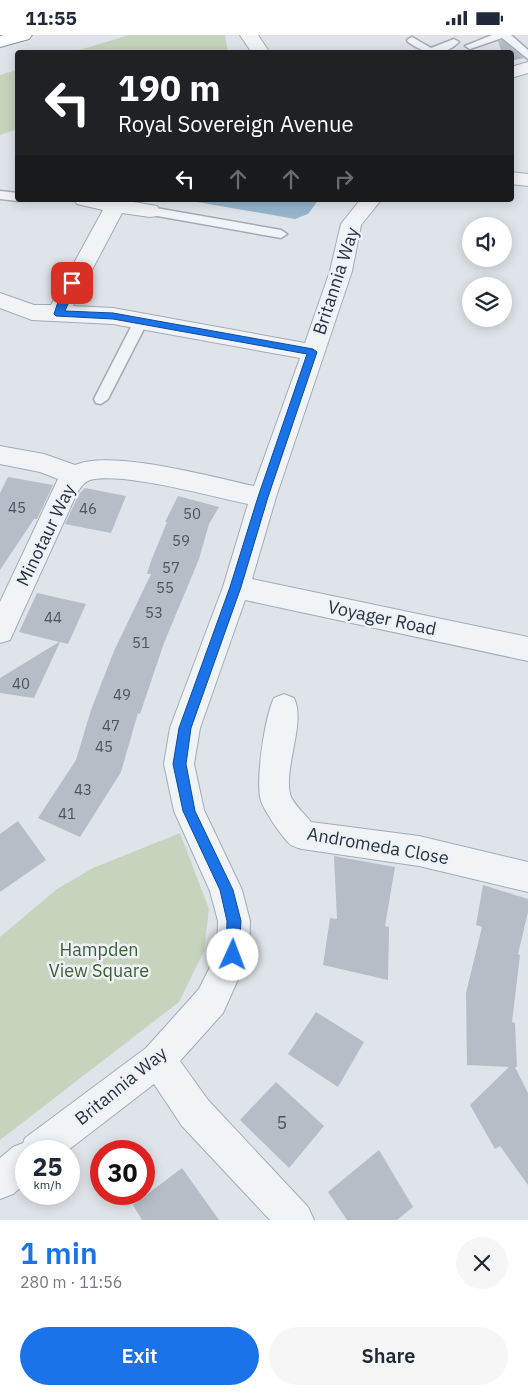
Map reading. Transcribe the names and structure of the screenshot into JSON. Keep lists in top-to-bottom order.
{
  "streets": {
    "street": [
      "Britannia Way",
      "Minotaur Way",
      "Voyager Road",
      "Andromeda Close"
    ]
  },
  "crossings": [
    ["Britannia Way", "Minotaur Way"],
    ["Britannia Way", "Voyager Road"]
  ],
  "parks": ["Hampden View Square"],
  "house_numbers": [
    "45",
    "46",
    "50",
    "59",
    "57",
    "55",
    "53",
    "44",
    "51",
    "40",
    "49",
    "47",
    "45",
    "43",
    "41",
    "5"
  ],
  "page": {
    "status": "11:55",
    "turn": ["190 m", "Royal Sovereign Avenue"],
    "speed": "25 km/h",
    "limit": "30",
    "heading": ["1 min", "280 m · 11:56"],
    "buttons": ["Exit", "Share"]
  }
}
